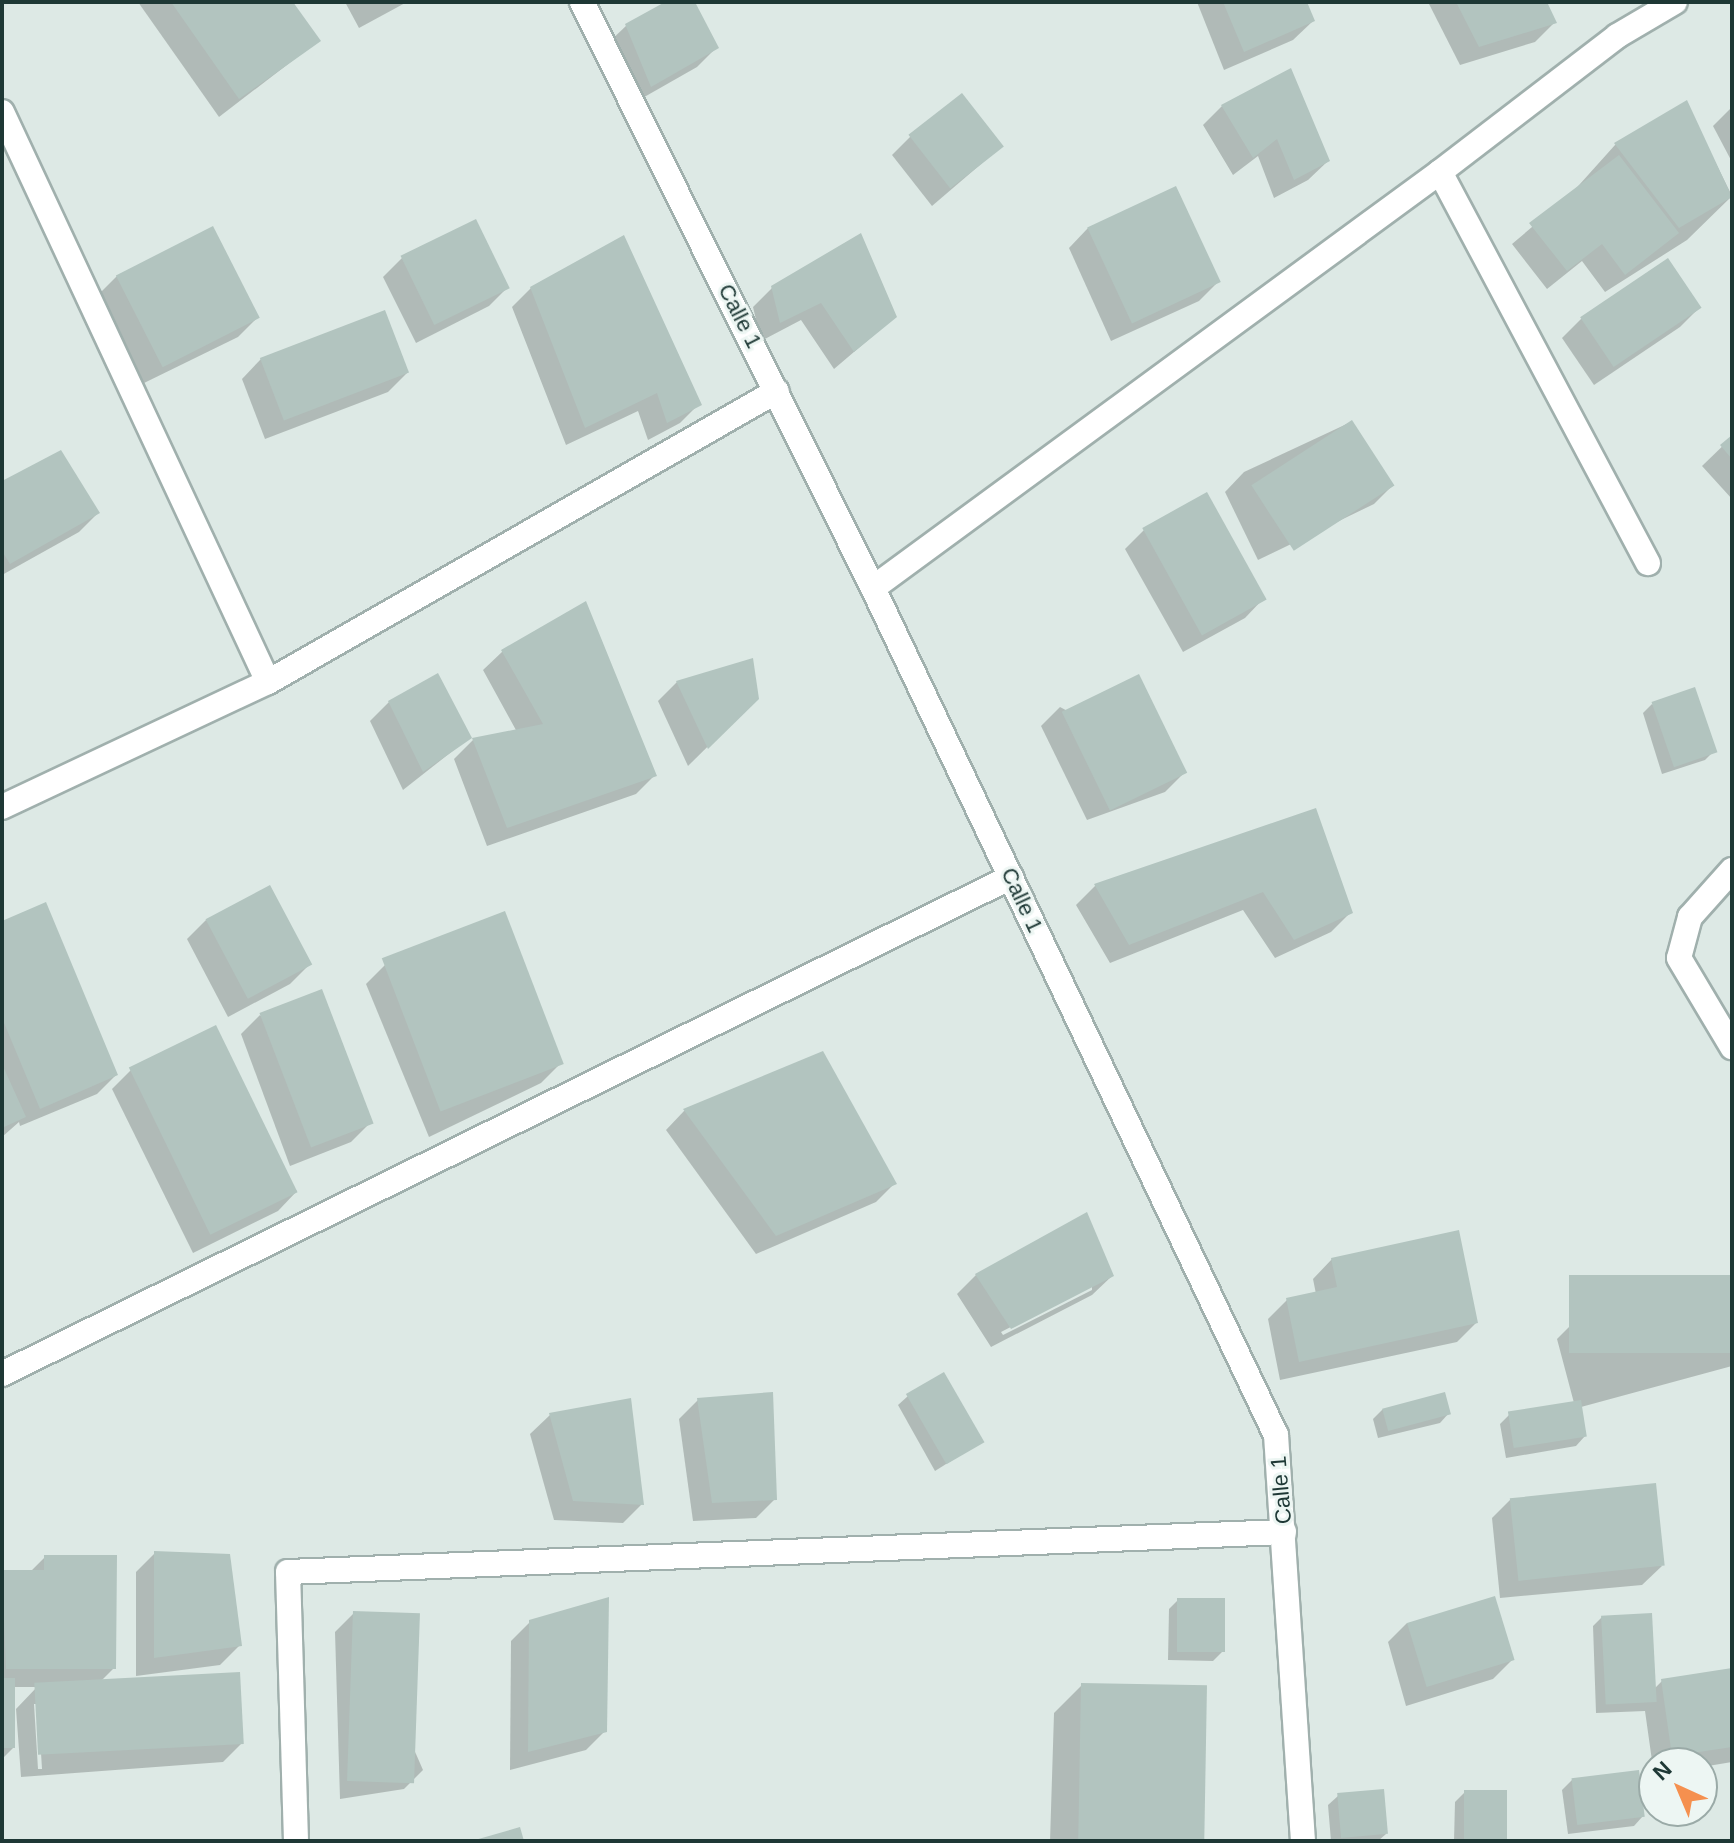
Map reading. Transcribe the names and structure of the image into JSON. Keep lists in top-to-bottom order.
{
  "streets": {
    "street": ["Calle 1"]
  },
  "north": "top left"
}
